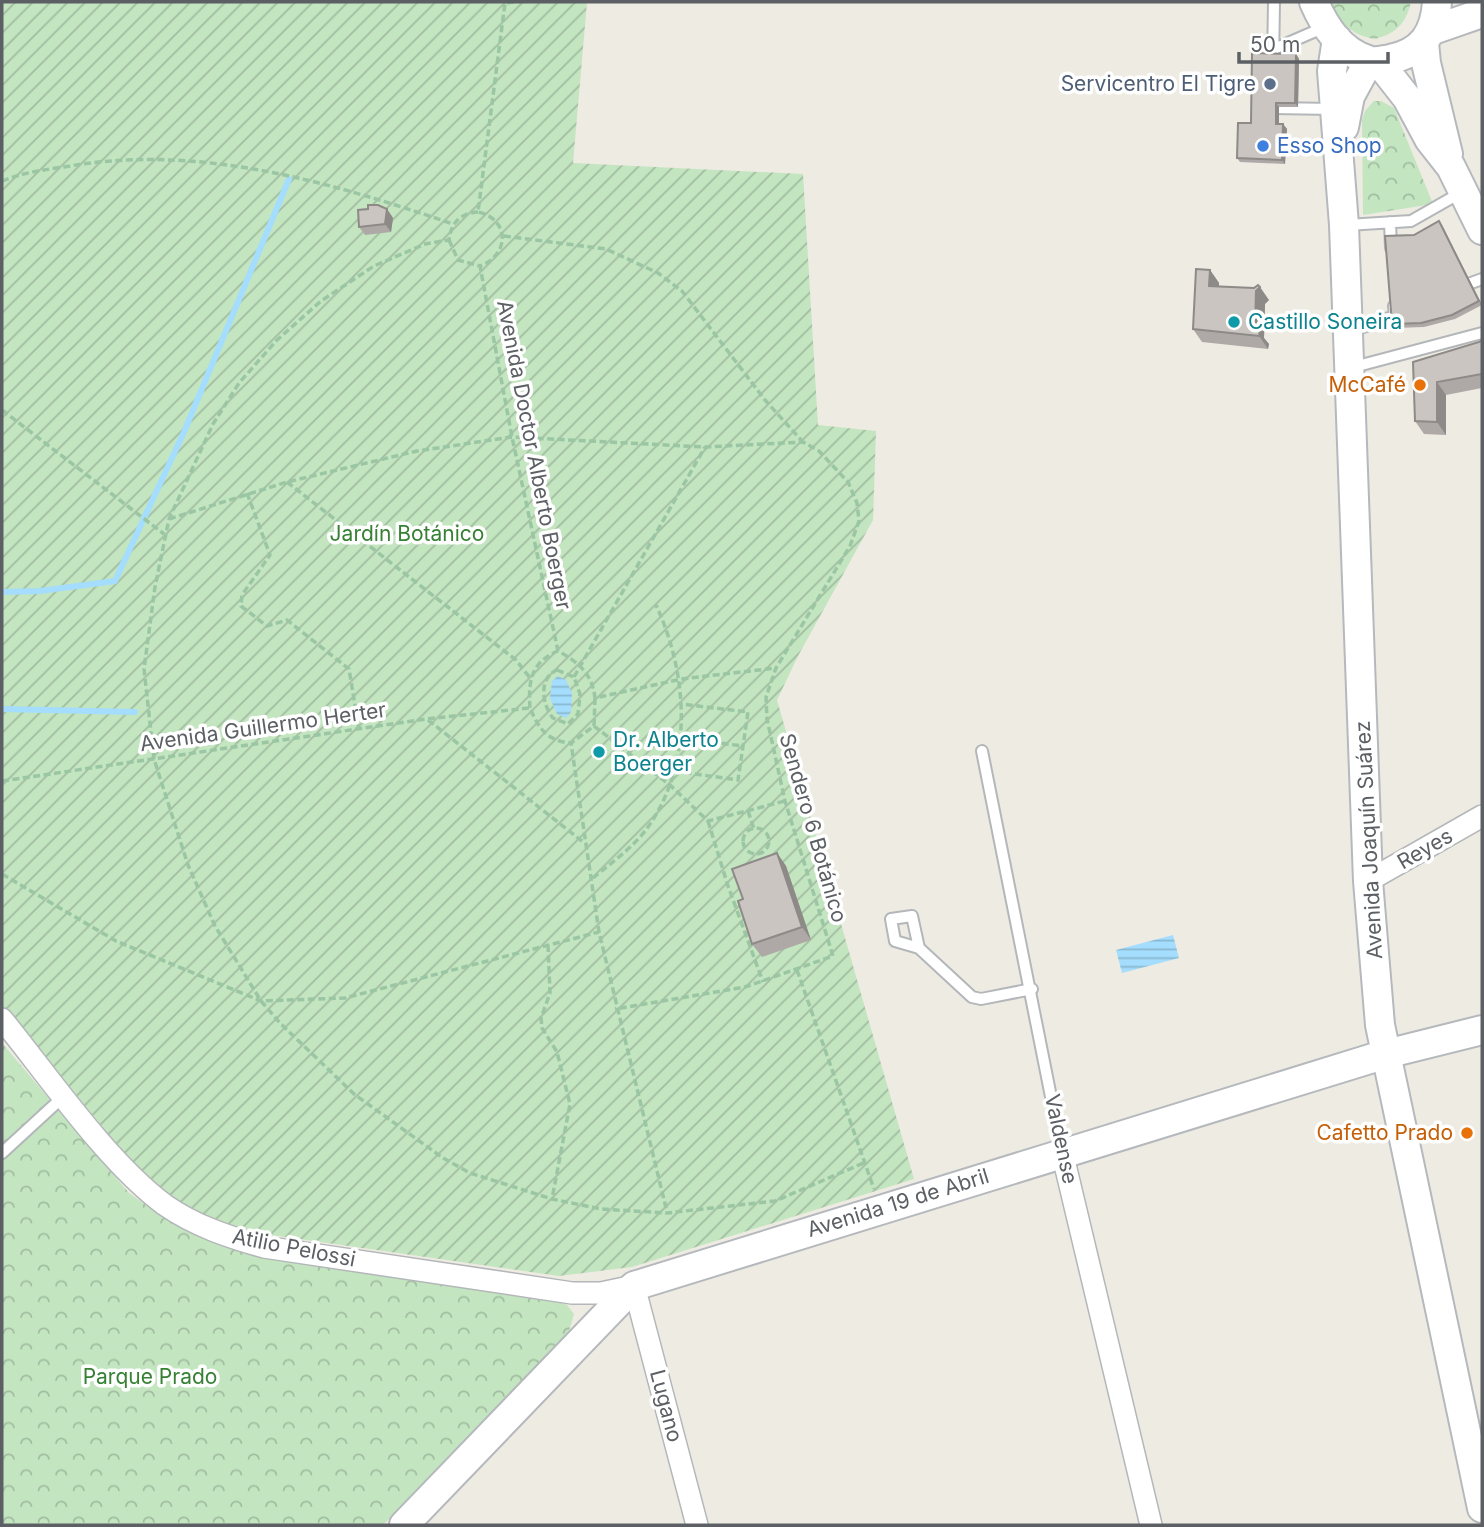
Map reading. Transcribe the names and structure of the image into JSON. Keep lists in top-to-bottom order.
{
  "streets": {
    "street": [
      "Avenida Joaquín Suárez",
      "Reyes",
      "Valdense",
      "Avenida 19 de Abril",
      "Atilio Pelossi",
      "Lugano"
    ],
    "path": ["Avenida Doctor Alberto Boerger", "Avenida Guillermo Herter", "Sendero 6 Botánico"]
  },
  "crossings": [
    ["Avenida Joaquín Suárez", "Reyes"],
    ["Avenida Joaquín Suárez", "Avenida 19 de Abril"],
    ["Valdense", "Avenida 19 de Abril"],
    ["Avenida 19 de Abril", "Atilio Pelossi"],
    ["Avenida 19 de Abril", "Lugano"],
    ["Atilio Pelossi", "Lugano"]
  ],
  "parks": ["Jardín Botánico", "Parque Prado"],
  "places": [
    "Servicentro El Tigre",
    "Esso Shop",
    "Castillo Soneira",
    "McCafé",
    "Dr. Alberto Boerger",
    "Cafetto Prado"
  ],
  "scale_bar": "50 m"
}
